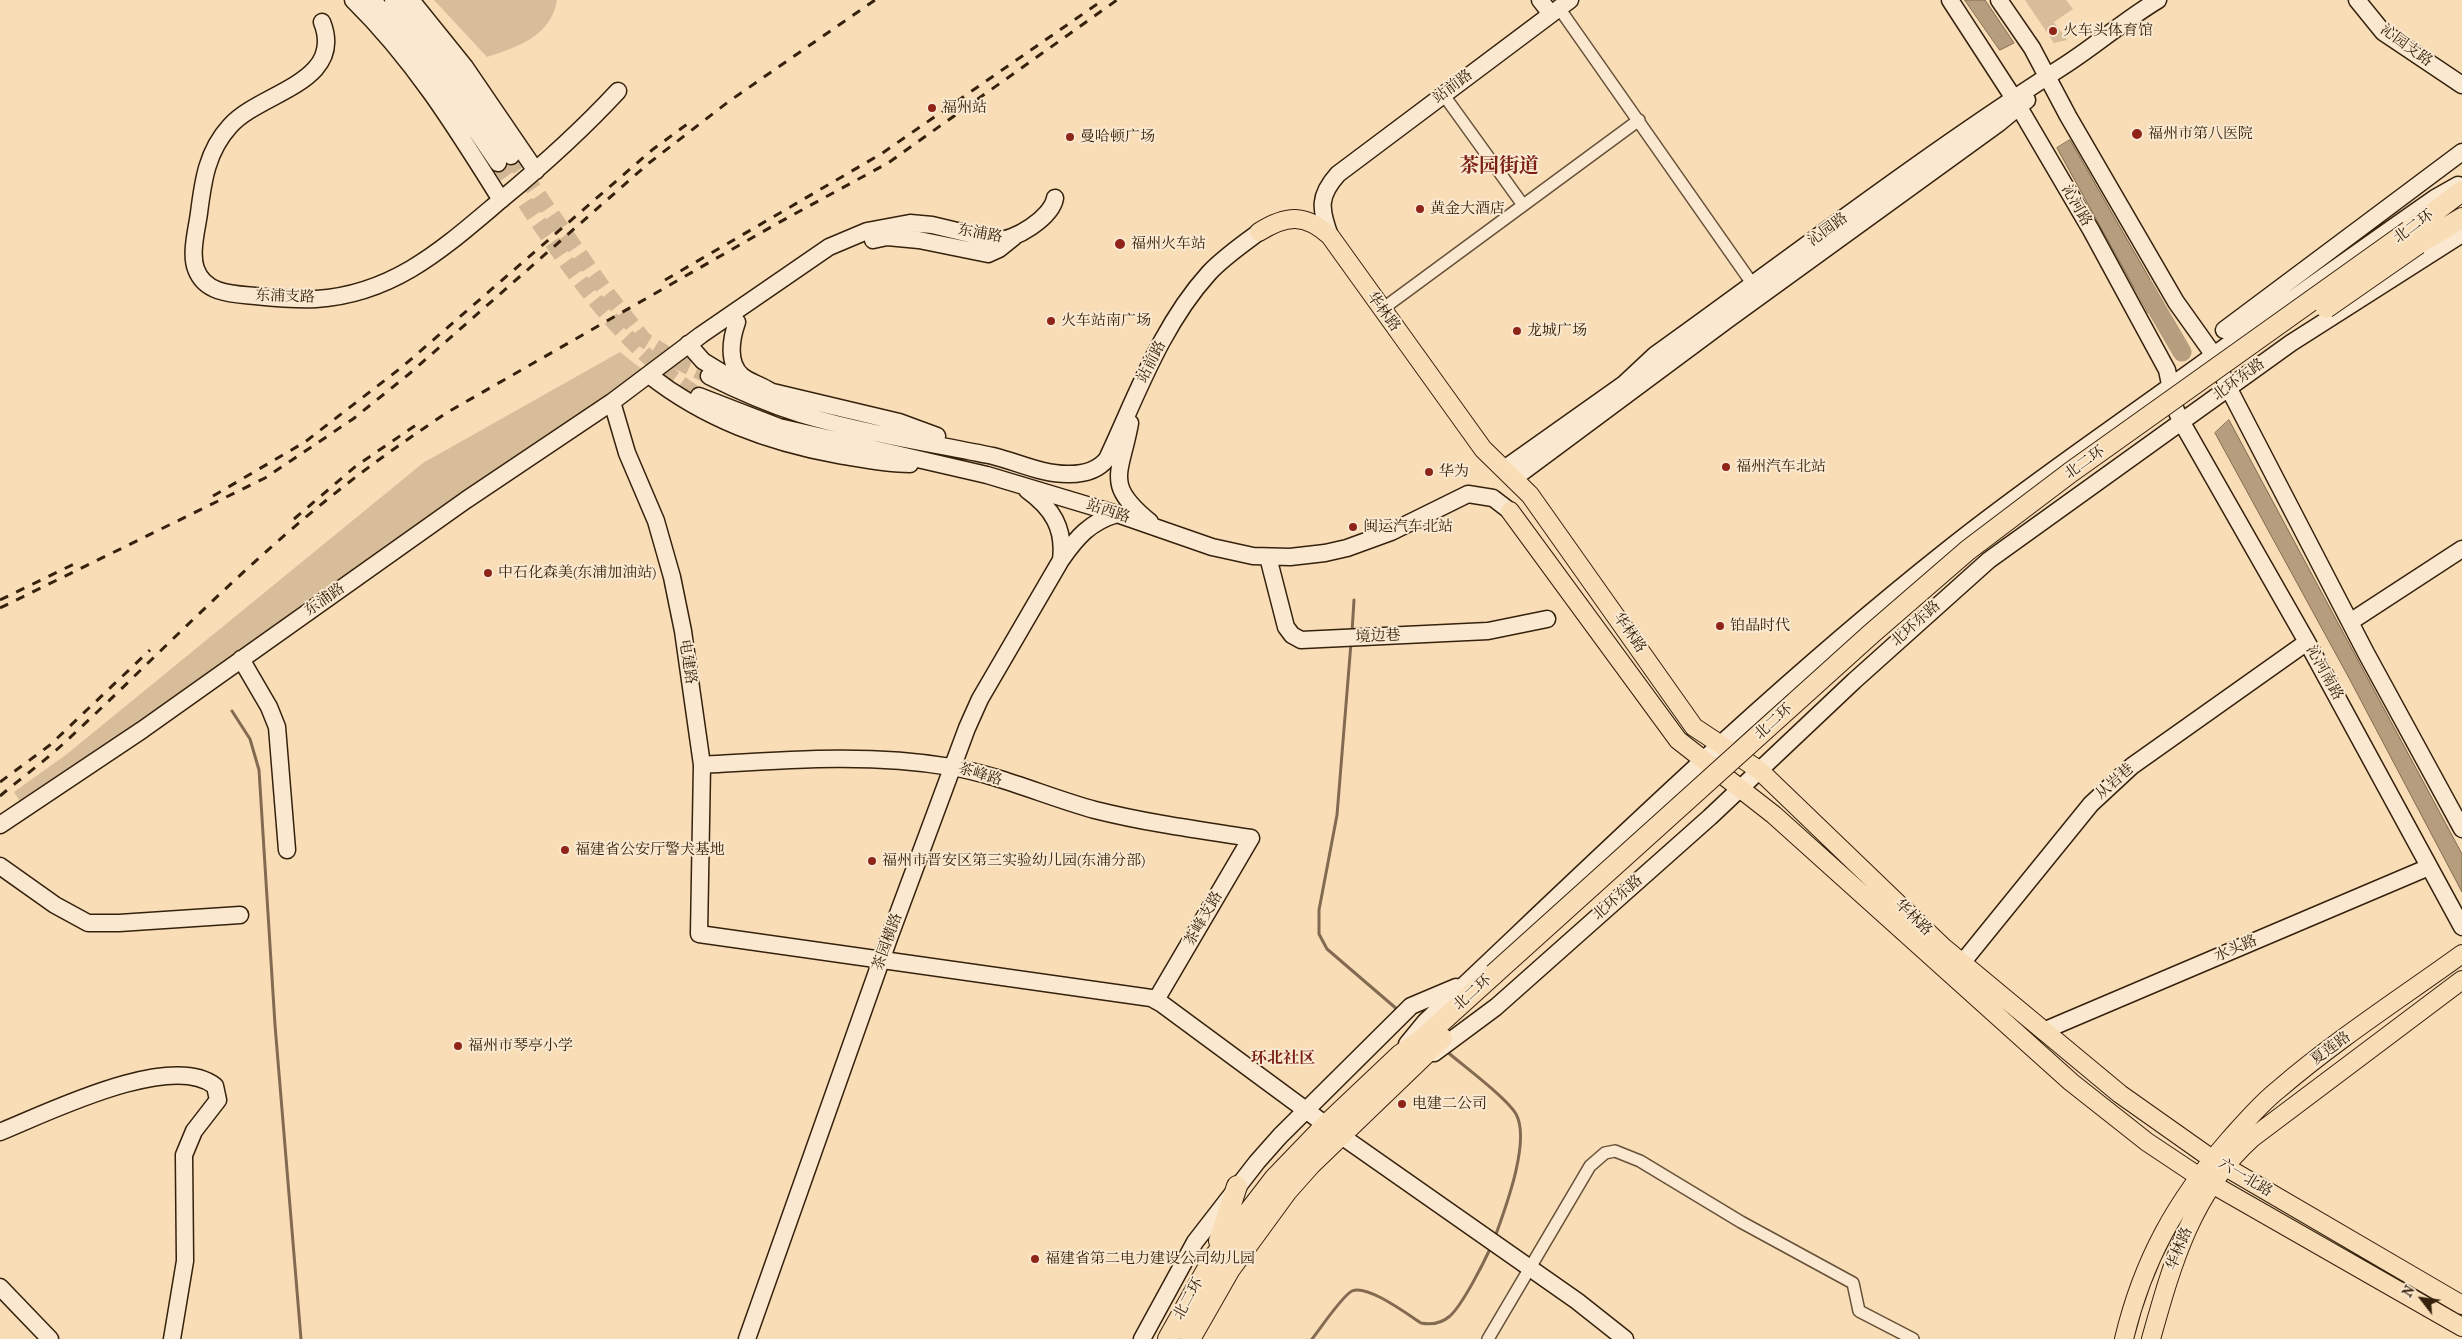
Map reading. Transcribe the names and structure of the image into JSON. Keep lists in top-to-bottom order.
{
  "streets": {
    "highway": ["北二环"],
    "main road": [
      "沁园支路",
      "站前路",
      "沁河路",
      "沁园路",
      "东浦路",
      "东浦支路",
      "华林路",
      "北环东路",
      "站西路",
      "境边巷",
      "电建路",
      "沁河南路",
      "茶峰路",
      "从岩巷",
      "茶峰支路",
      "茶园横路",
      "水头路",
      "夏莲路",
      "六一北路"
    ]
  },
  "crossings": [
    ["站前路", "华林路"],
    ["沁河路", "沁园路"],
    ["沁河路", "北环东路"],
    ["沁河路", "沁河南路"],
    ["北二环", "北环东路"],
    ["沁园路", "华林路"],
    ["东浦路", "电建路"],
    ["华林路", "北环东路"],
    ["华林路", "站西路"],
    ["华林路", "从岩巷"],
    ["华林路", "水头路"],
    ["华林路", "夏莲路"],
    ["华林路", "六一北路"],
    ["北环东路", "沁河南路"],
    ["站西路", "境边巷"],
    ["站西路", "茶园横路"],
    ["电建路", "茶峰路"],
    ["电建路", "茶园横路"],
    ["沁河南路", "从岩巷"],
    ["沁河南路", "水头路"],
    ["茶峰路", "茶峰支路"],
    ["茶峰路", "茶园横路"],
    ["水头路", "六一北路"],
    ["夏莲路", "六一北路"]
  ],
  "districts": ["茶园街道", "环北社区"],
  "places": [
    "火车头体育馆",
    "福州站",
    "福州市第八医院",
    "曼哈顿广场",
    "黄金大酒店",
    "福州火车站",
    "火车站南广场",
    "龙城广场",
    "福州汽车北站",
    "华为",
    "闽运汽车北站",
    "中石化森美(东浦加油站)",
    "铂晶时代",
    "福建省公安厅警犬基地",
    "福州市晋安区第三实验幼儿园(东浦分部)",
    "福州市琴亭小学",
    "电建二公司",
    "福建省第二电力建设公司幼儿园"
  ],
  "north": "top left"
}
